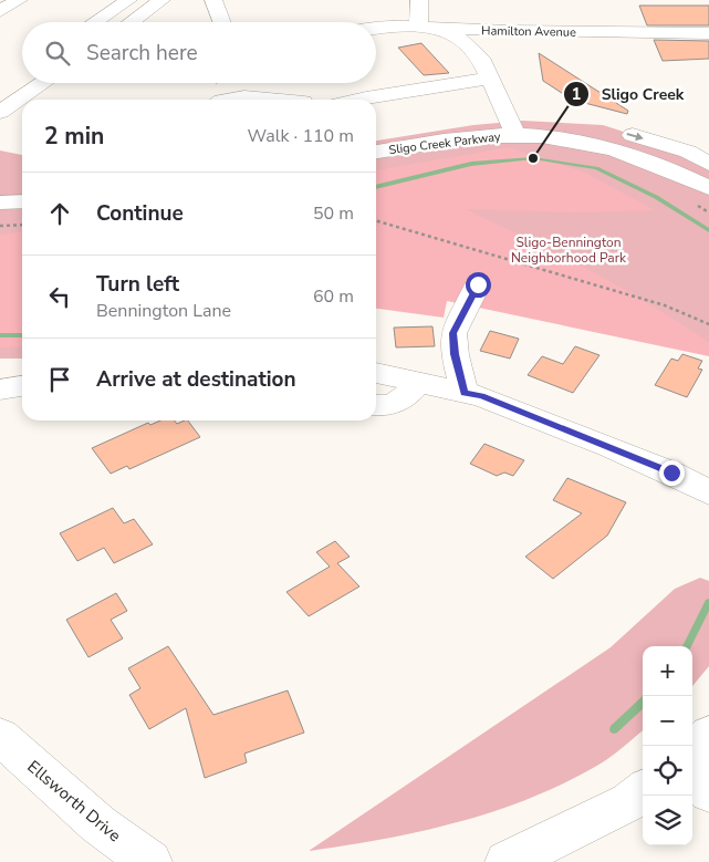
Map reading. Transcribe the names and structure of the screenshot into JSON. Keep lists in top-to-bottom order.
{
  "streets": {
    "main road": ["Hamilton Avenue", "Sligo Creek Parkway", "Ellsworth Drive"]
  },
  "parks": ["Sligo-Bennington Neighborhood Park"],
  "places": ["Sligo Creek"],
  "page": {
    "search": "Search here",
    "heading": ["2 min", "Walk · 110 m"],
    "list": [
      ["Continue", "50 m"],
      ["Turn left", "Bennington Lane", "60 m"],
      "Arrive at destination"
    ],
    "map_buttons": ["+", "−"]
  }
}
